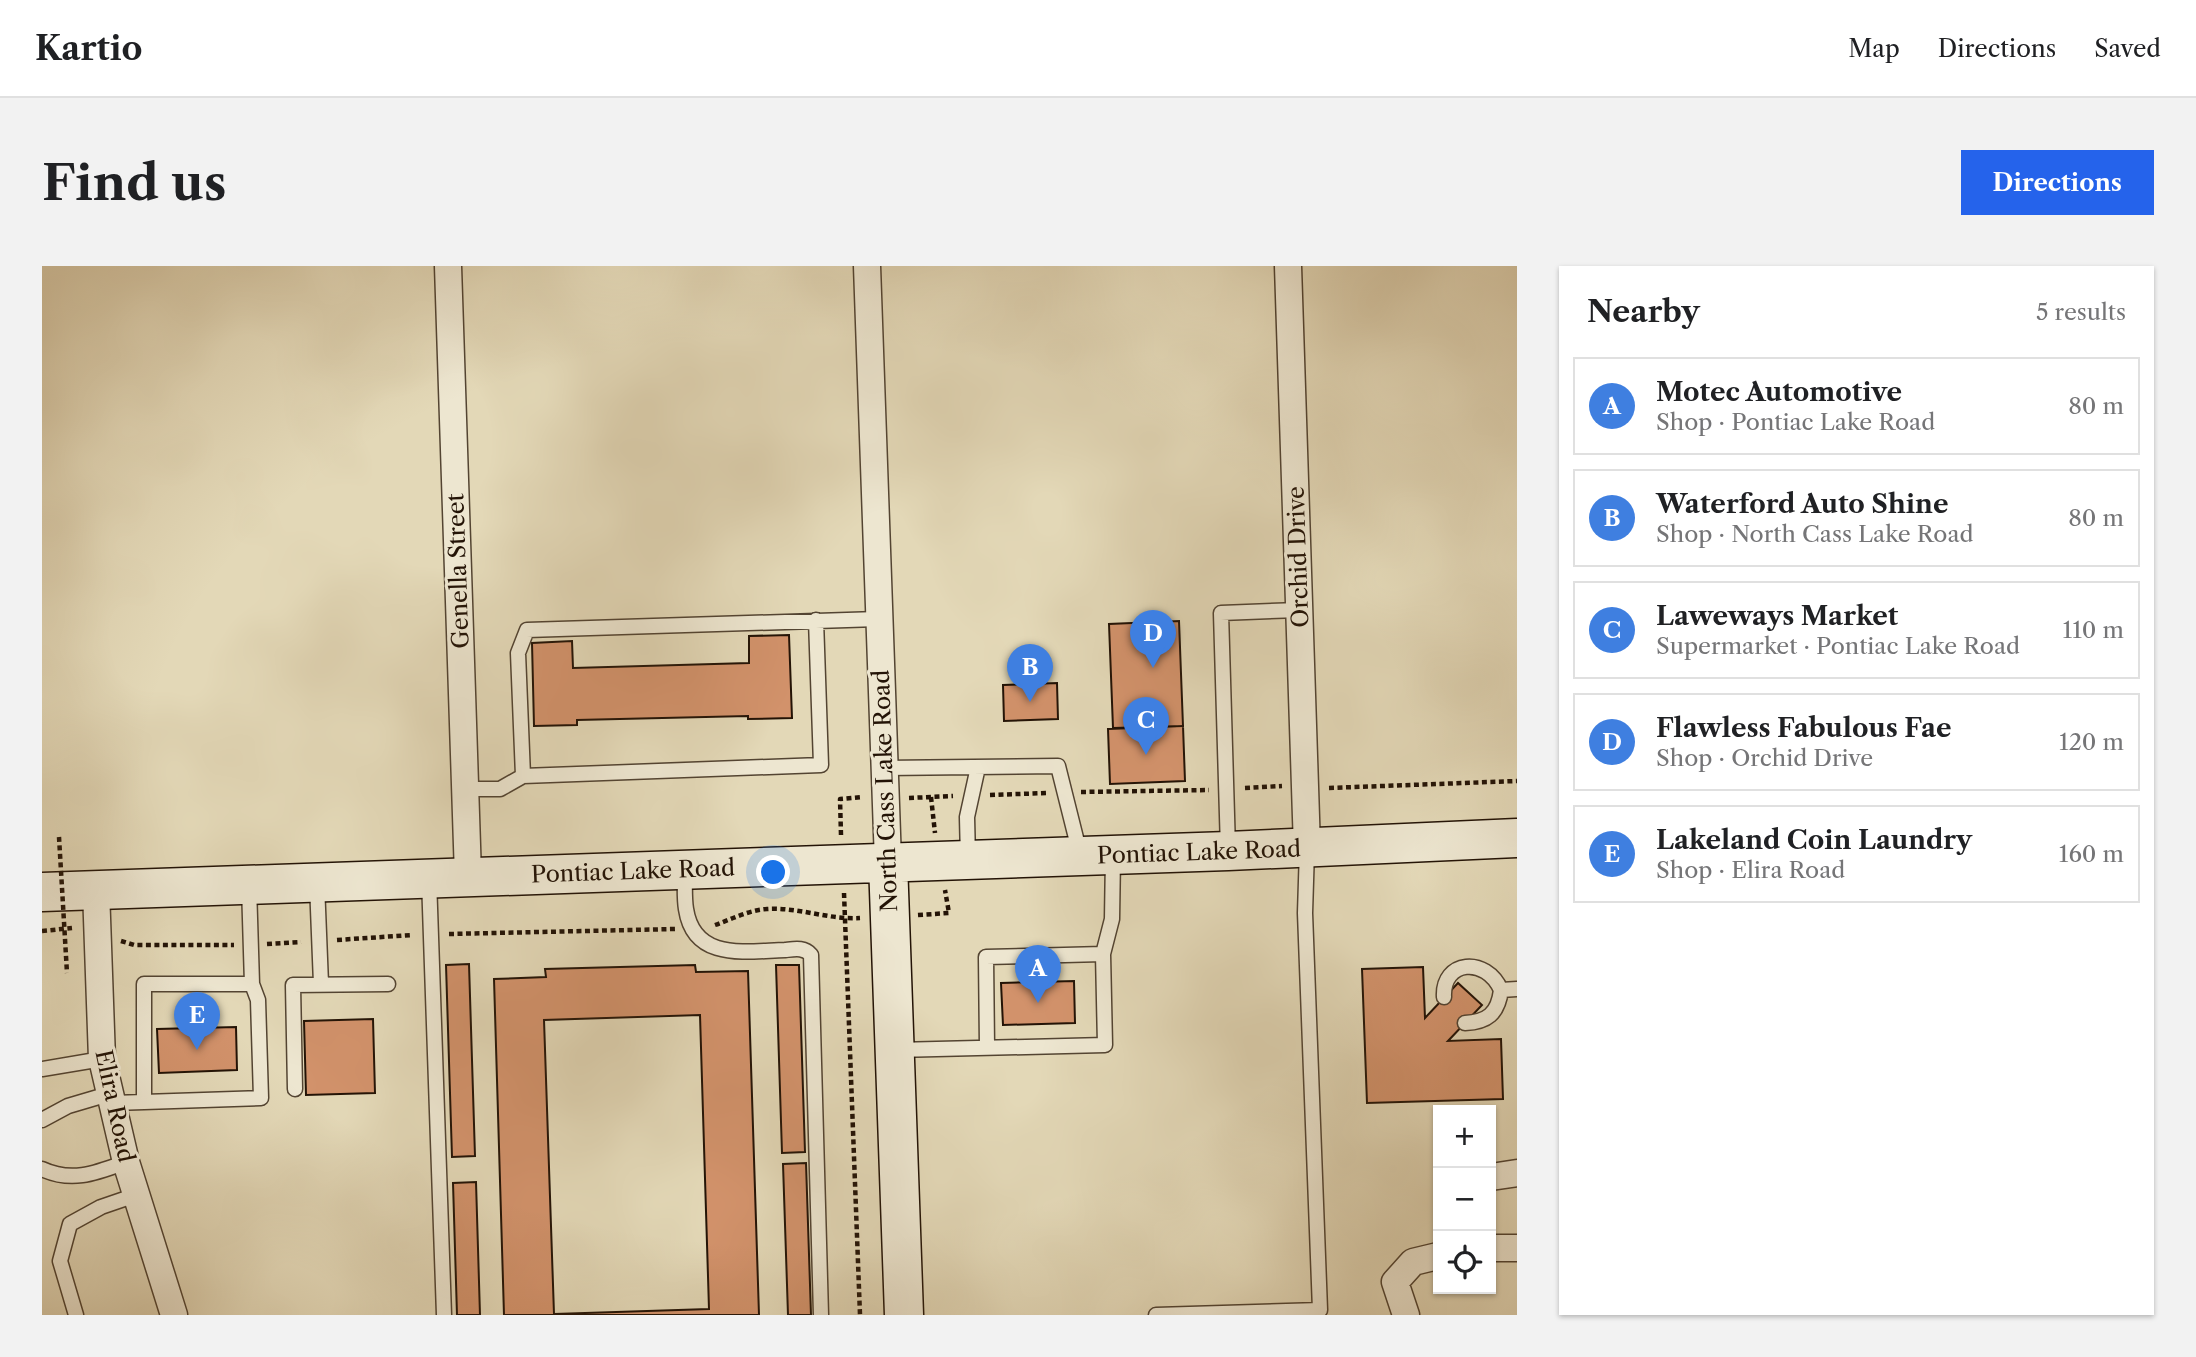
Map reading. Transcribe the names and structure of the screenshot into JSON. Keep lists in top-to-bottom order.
{
  "streets": {
    "main road": ["North Cass Lake Road", "Pontiac Lake Road"],
    "street": ["Orchid Drive", "Genella Street", "Elira Road"]
  },
  "crossings": [
    ["Orchid Drive", "Pontiac Lake Road"],
    ["Genella Street", "Pontiac Lake Road"],
    ["North Cass Lake Road", "Pontiac Lake Road"],
    ["Pontiac Lake Road", "Elira Road"]
  ],
  "page": {
    "header": "Kartio",
    "nav": ["Map", "Directions", "Saved"],
    "buttons": "Directions",
    "title": "Find us",
    "heading": ["Nearby", "5 results"],
    "list": [
      {
        "mark": "A",
        "name": "Motec Automotive",
        "note": "Shop · Pontiac Lake Road",
        "value": "80 m"
      },
      {
        "mark": "B",
        "name": "Waterford Auto Shine",
        "note": "Shop · North Cass Lake Road",
        "value": "80 m"
      },
      {
        "mark": "C",
        "name": "Laweways Market",
        "note": "Supermarket · Pontiac Lake Road",
        "value": "110 m"
      },
      {
        "mark": "D",
        "name": "Flawless Fabulous Fae",
        "note": "Shop · Orchid Drive",
        "value": "120 m"
      },
      {
        "mark": "E",
        "name": "Lakeland Coin Laundry",
        "note": "Shop · Elira Road",
        "value": "160 m"
      }
    ],
    "pins": [
      "D",
      "B",
      "C",
      "A",
      "E"
    ],
    "map_buttons": ["+", "−"]
  }
}
